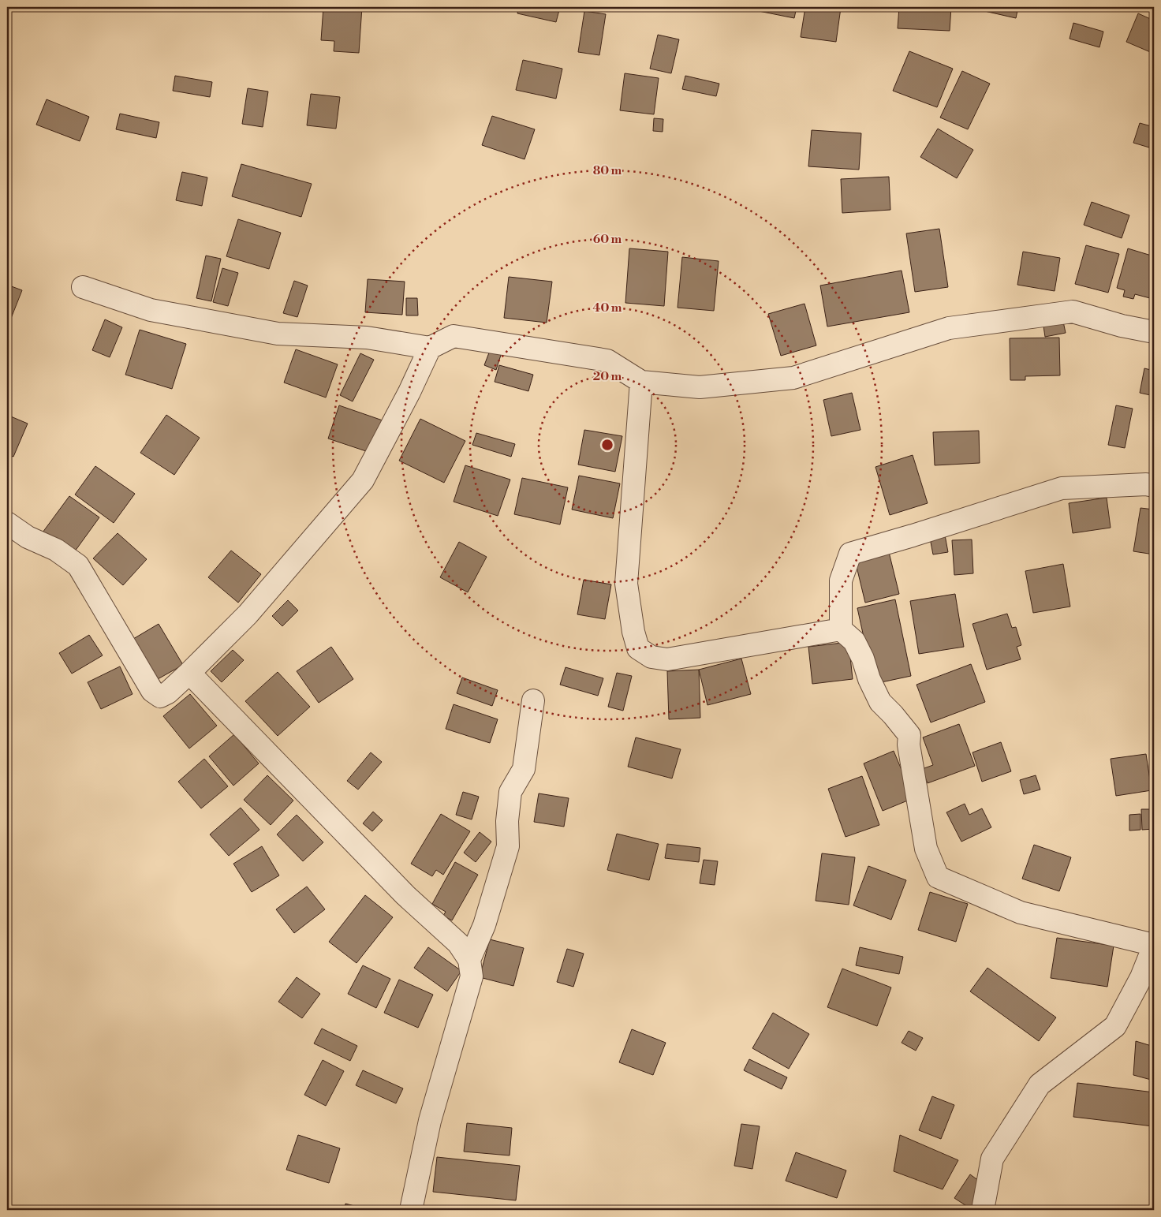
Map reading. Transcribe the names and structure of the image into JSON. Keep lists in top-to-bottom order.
{
  "rings": [
    "80 m",
    "60 m",
    "40 m",
    "20 m"
  ]
}
